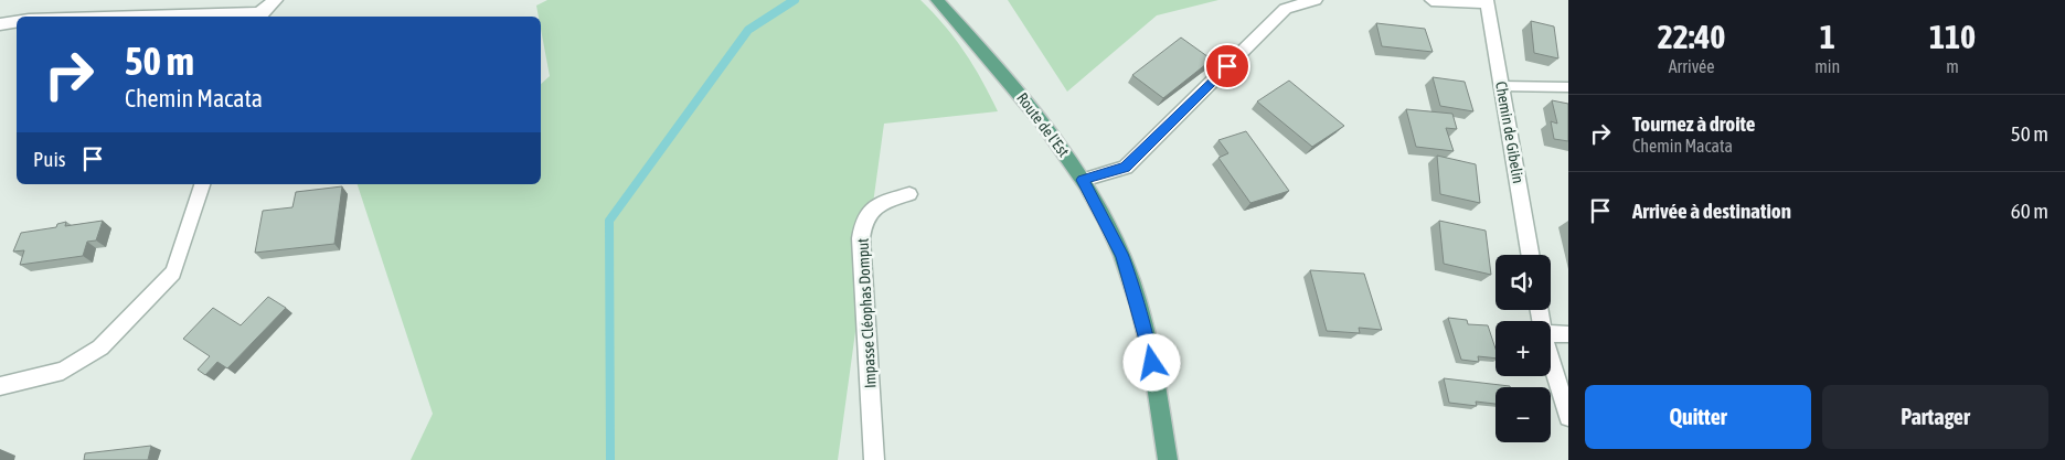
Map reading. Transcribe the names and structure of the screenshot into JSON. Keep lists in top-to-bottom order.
{
  "streets": {
    "main road": ["Route de l'Est"],
    "street": ["Chemin de Gibelin", "Impasse Cléophas Domput"]
  },
  "page": {
    "eta": [
      "22:40",
      "Arrivée",
      "1",
      "min",
      "110",
      "m"
    ],
    "turn": ["50 m", "Chemin Macata"],
    "list": [
      {
        "name": "Tournez à droite",
        "note": "Chemin Macata",
        "value": "50 m"
      },
      {
        "name": "Arrivée à destination",
        "value": "60 m"
      }
    ],
    "then": "Puis",
    "map_buttons": ["+", "−"],
    "buttons": ["Quitter", "Partager"]
  }
}
